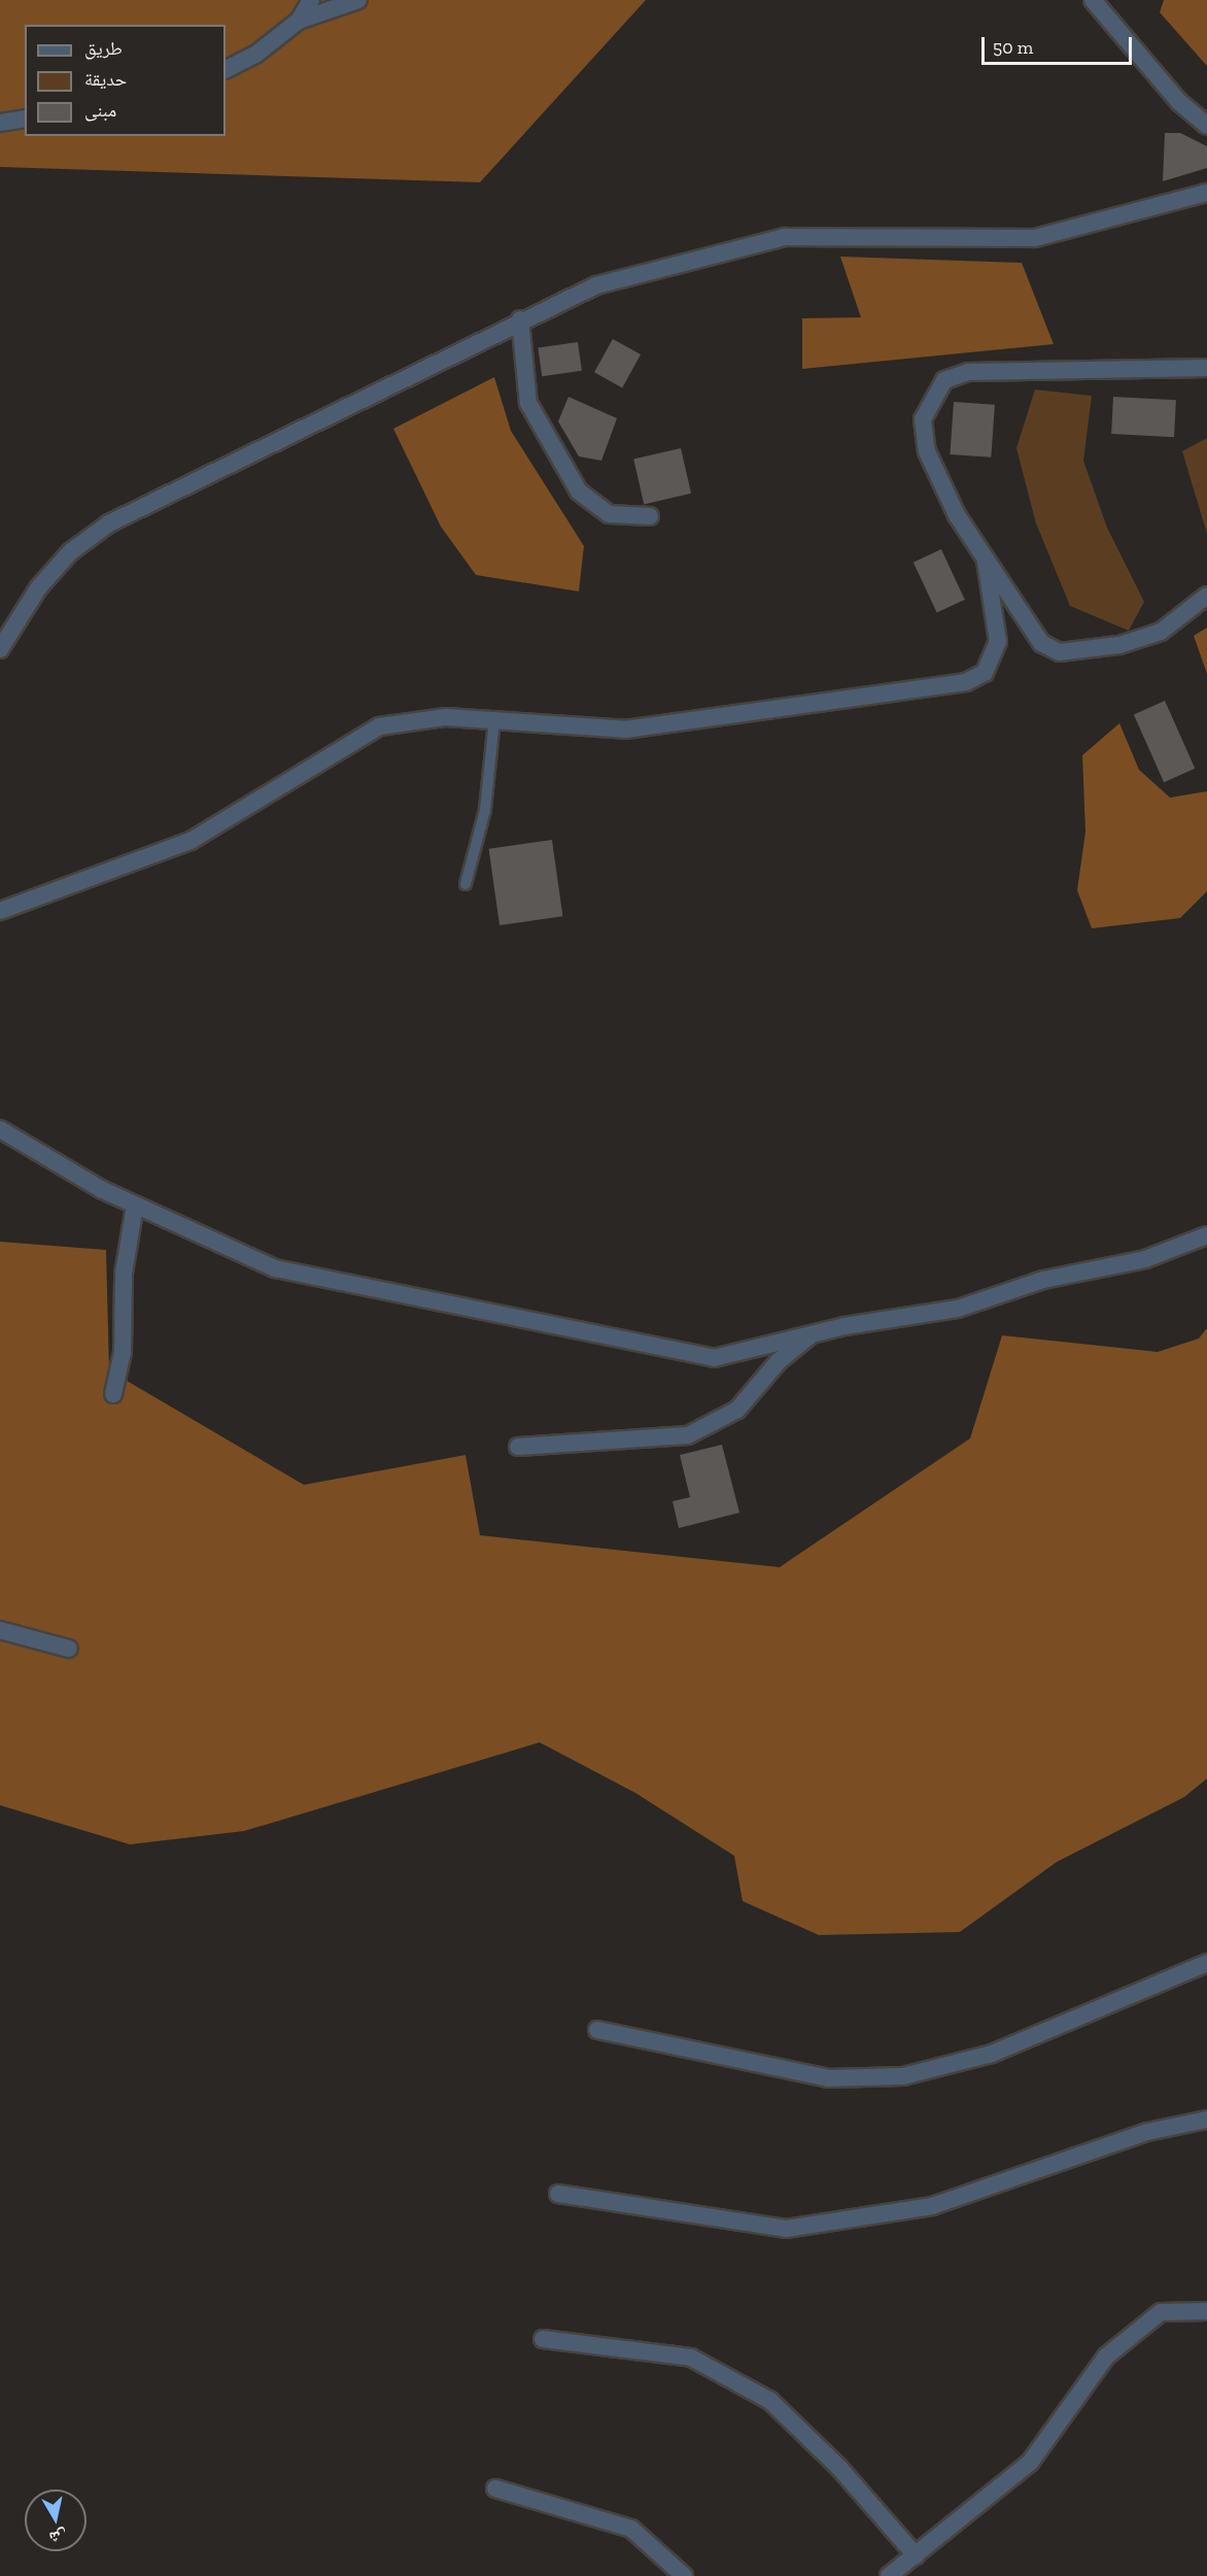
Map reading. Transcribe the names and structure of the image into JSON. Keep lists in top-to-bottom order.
{
  "legend": ["طريق", "حديقة", "مبنى"],
  "scale_bar": "50 m",
  "north": "bottom"
}
